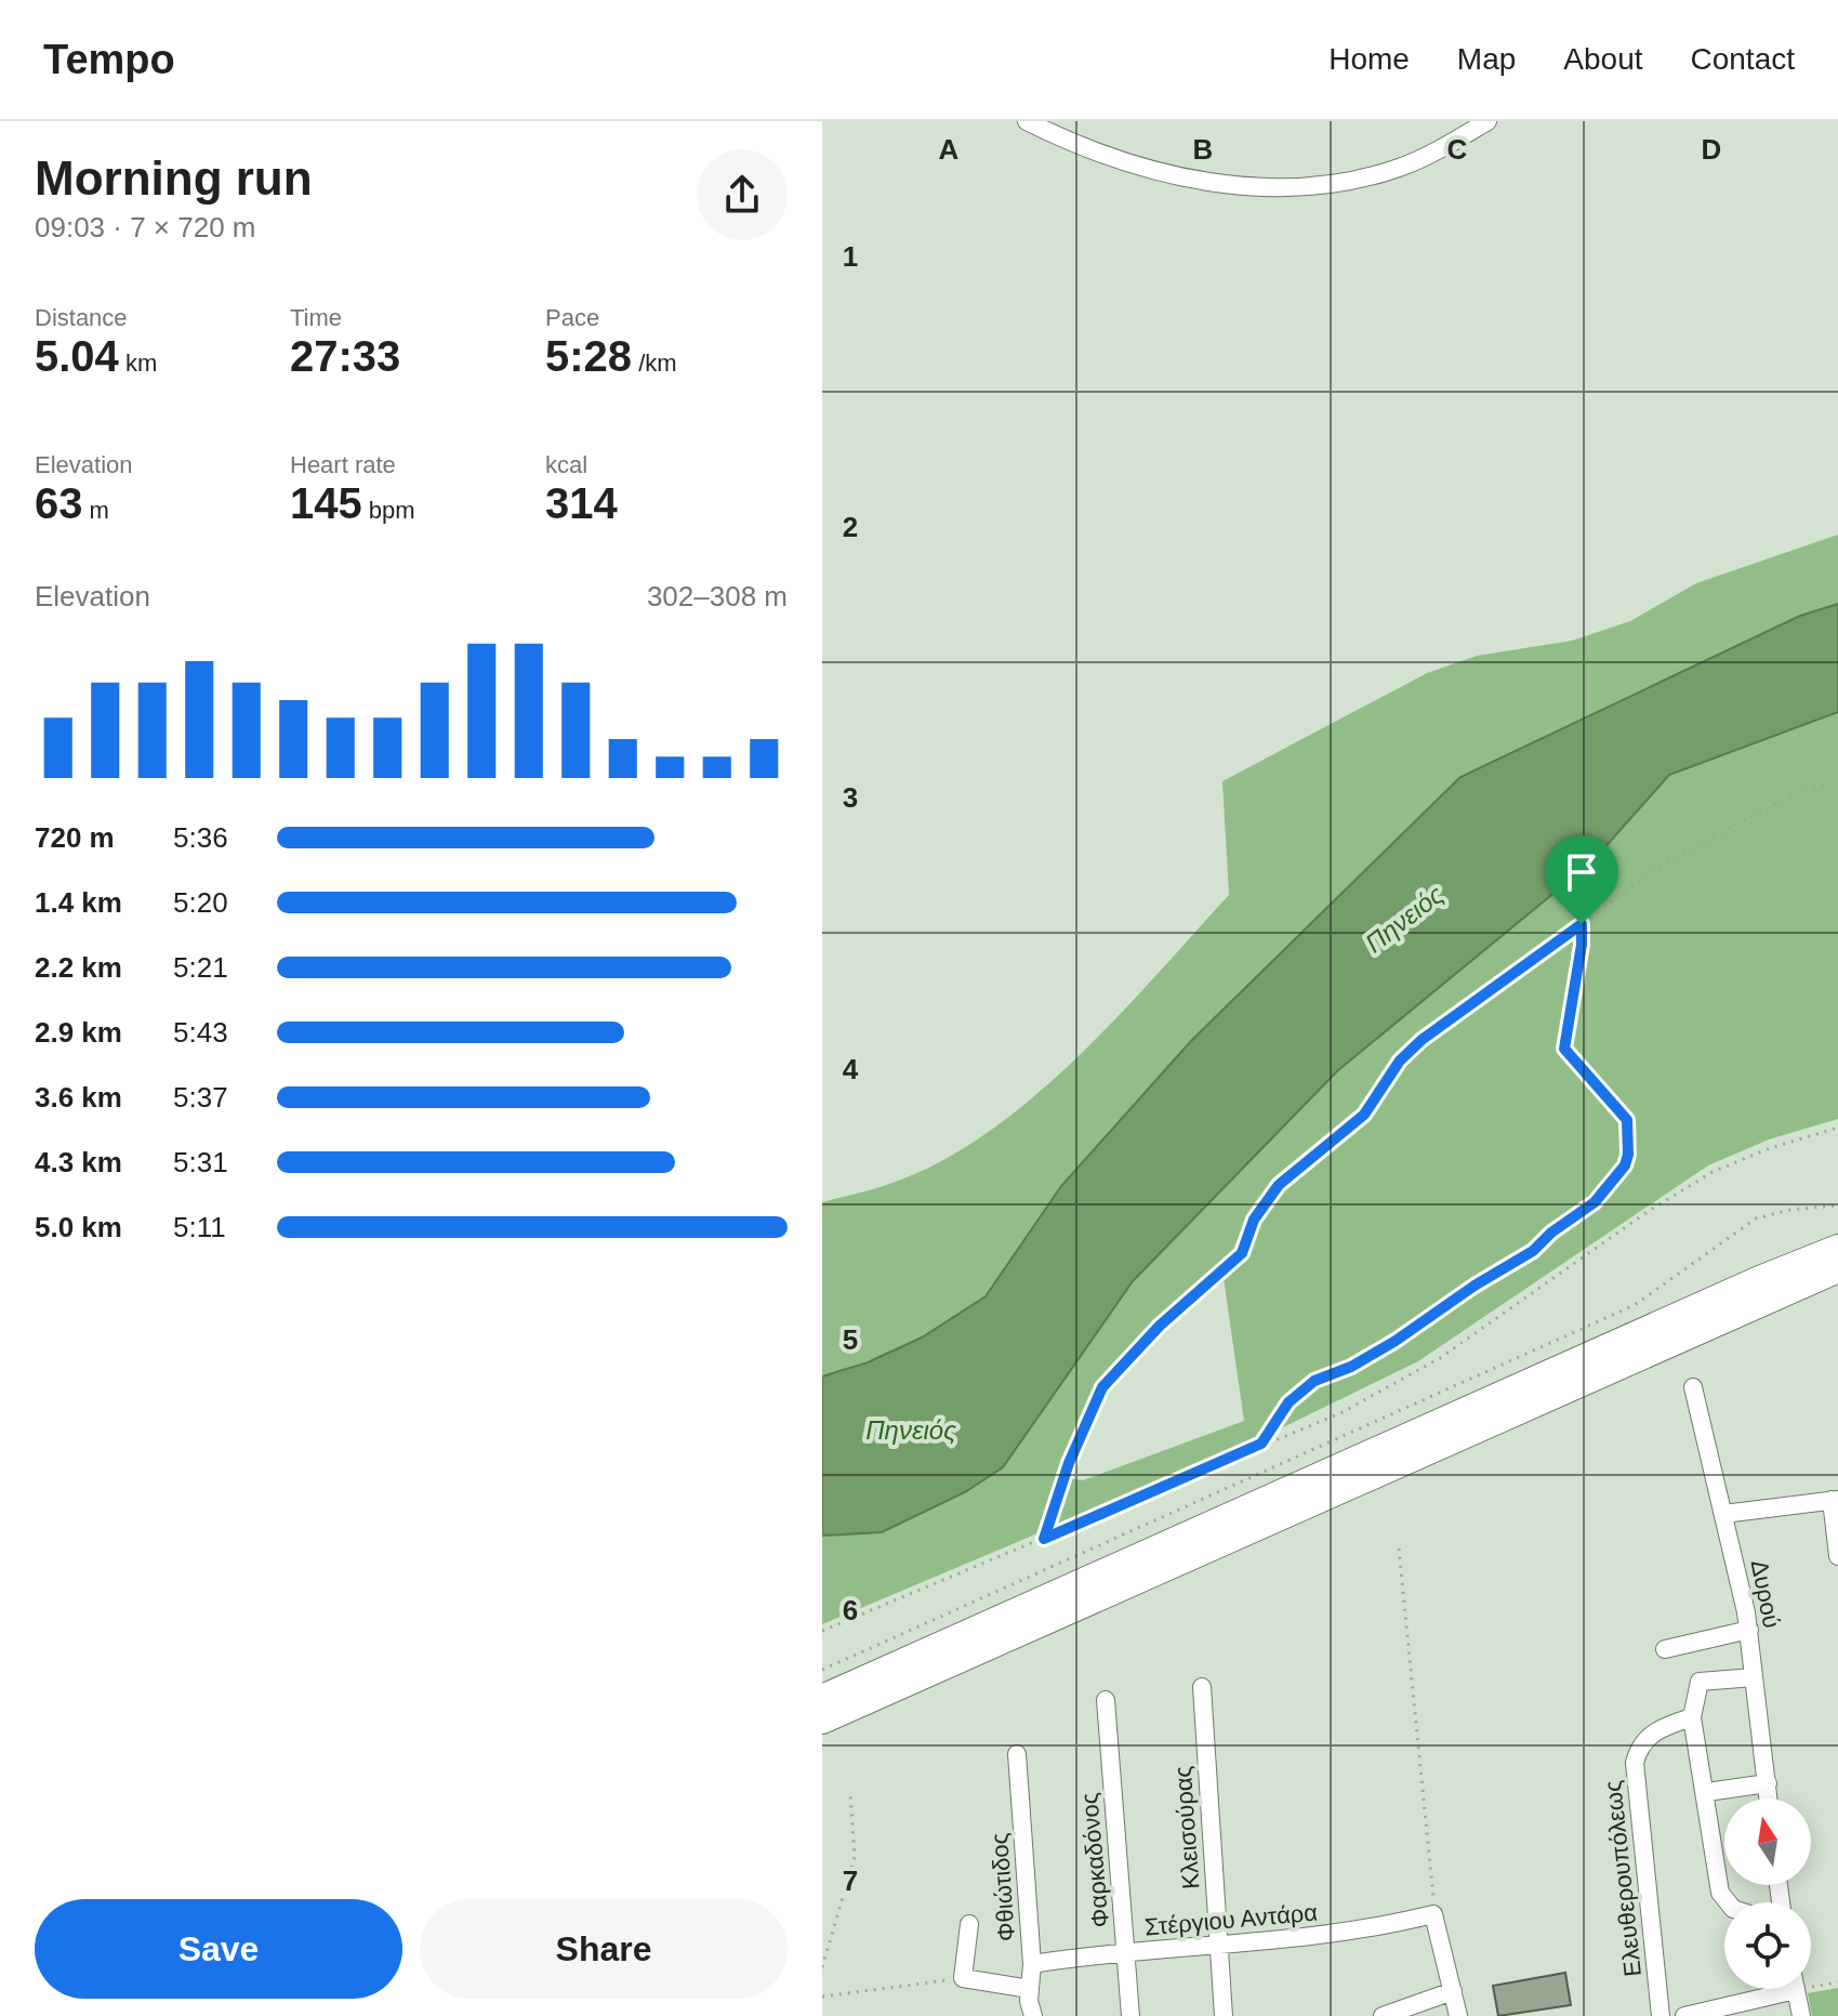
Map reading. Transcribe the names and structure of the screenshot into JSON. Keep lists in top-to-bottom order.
{
  "streets": {
    "street": [
      "Δυρού",
      "Κλεισούρας",
      "Φαρκαδόνος",
      "Ελευθερουπόλεως",
      "Φθιώτιδος",
      "Στέργιου Αντάρα"
    ]
  },
  "crossings": [
    ["Κλεισούρας", "Στέργιου Αντάρα"],
    ["Φαρκαδόνος", "Στέργιου Αντάρα"],
    ["Φθιώτιδος", "Στέργιου Αντάρα"]
  ],
  "water": ["Πηνειός"],
  "north": "top",
  "page": {
    "header": "Tempo",
    "nav": [
      "Home",
      "Map",
      "About",
      "Contact"
    ],
    "heading": ["Morning run", "09:03 · 7 × 720 m"],
    "stats": [
      ["Distance", "5.04 km"],
      ["Time", "27:33"],
      ["Pace", "5:28 /km"],
      ["Elevation", "63 m"],
      ["Heart rate", "145 bpm"],
      ["kcal", "314"]
    ],
    "chart": ["Elevation", "302–308 m"],
    "list": [
      {
        "name": "720 m",
        "note": "5:36"
      },
      {
        "name": "1.4 km",
        "note": "5:20"
      },
      {
        "name": "2.2 km",
        "note": "5:21"
      },
      {
        "name": "2.9 km",
        "note": "5:43"
      },
      {
        "name": "3.6 km",
        "note": "5:37"
      },
      {
        "name": "4.3 km",
        "note": "5:31"
      },
      {
        "name": "5.0 km",
        "note": "5:11"
      }
    ],
    "buttons": ["Save", "Share"]
  },
  "grid": {
    "columns": [
      "A",
      "B",
      "C",
      "D"
    ],
    "rows": [
      "1",
      "2",
      "3",
      "4",
      "5",
      "6",
      "7"
    ]
  }
}
